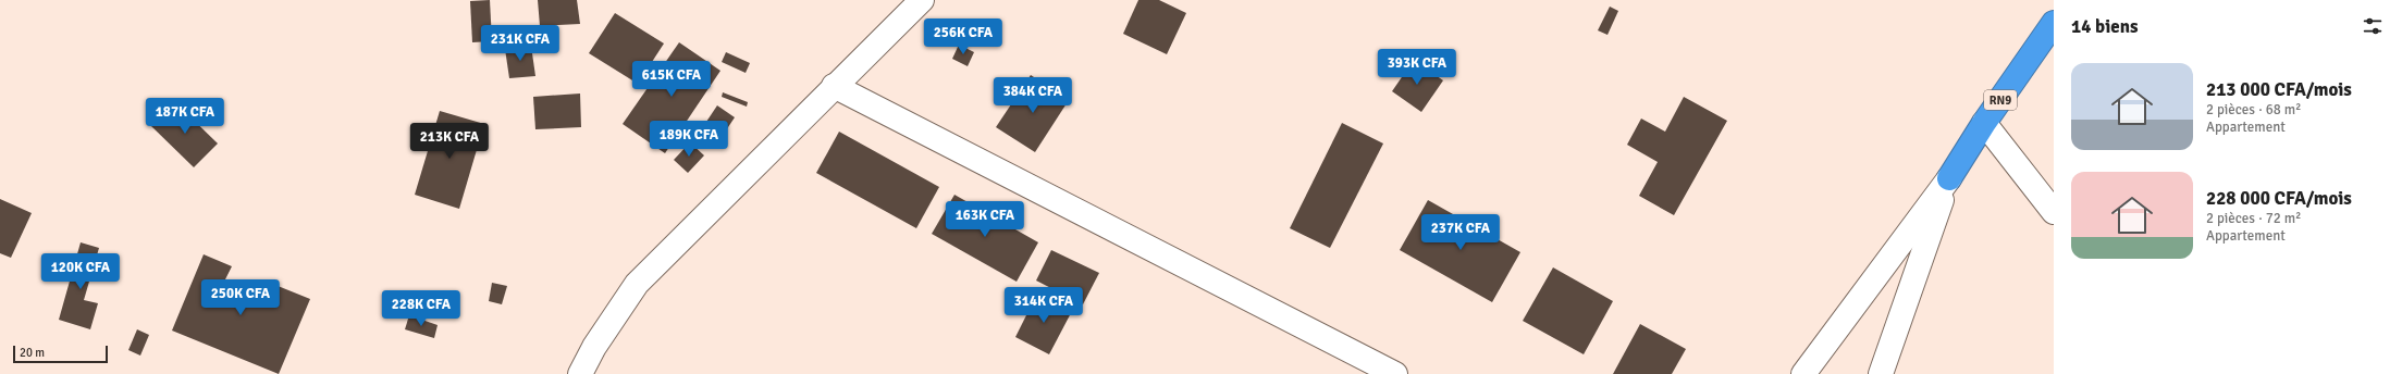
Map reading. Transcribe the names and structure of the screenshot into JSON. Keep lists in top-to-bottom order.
{
  "streets": {
    "highway": ["RN9"]
  },
  "scale_bar": "20 m",
  "page": {
    "heading": "14 biens",
    "price": [
      "256K CFA",
      "231K CFA",
      "393K CFA",
      "615K CFA",
      "384K CFA",
      "187K CFA",
      "189K CFA",
      "213K CFA",
      "163K CFA",
      "237K CFA",
      "120K CFA",
      "250K CFA",
      "314K CFA",
      "228K CFA"
    ],
    "list": [
      {
        "name": "213 000 CFA/mois",
        "note": "2 pièces · 68 m² · Appartement"
      },
      {
        "name": "228 000 CFA/mois",
        "note": "2 pièces · 72 m² · Appartement"
      }
    ],
    "scale": "20 m"
  }
}
